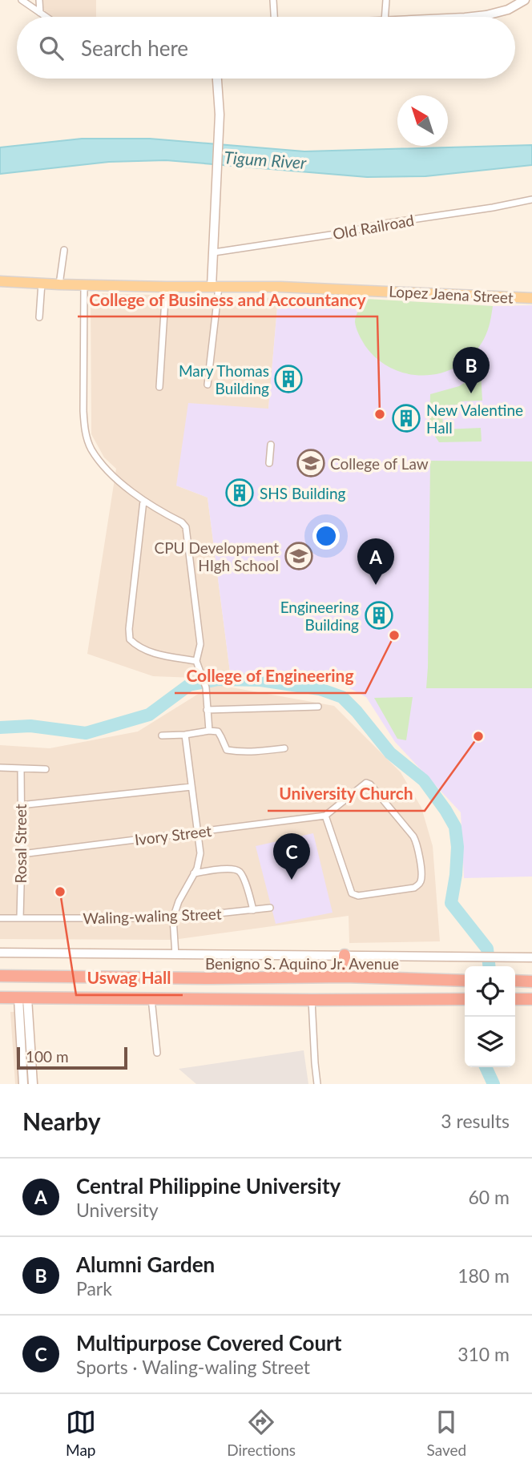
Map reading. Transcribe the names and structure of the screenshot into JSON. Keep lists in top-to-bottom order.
{
  "streets": {
    "highway": ["Benigno S. Aquino Jr. Avenue"],
    "main road": ["Lopez Jaena Street"],
    "street": [
      "Old Railroad",
      "Ivory Street",
      "Rosal Street",
      "Waling-waling Street"
    ]
  },
  "crossings": [
    ["Ivory Street", "Rosal Street"],
    ["Rosal Street", "Waling-waling Street"]
  ],
  "water": ["Tigum River"],
  "places": {
    "building": [
      "Mary Thomas Building",
      "New Valentine Hall",
      "SHS Building",
      "Engineering Building"
    ],
    "other": [
      "College of Business and Accountancy",
      "College of Engineering",
      "University Church",
      "Uswag Hall"
    ],
    "school or university": ["College of Law", "CPU Development HIgh School"]
  },
  "scale_bar": "100 m",
  "north": "top left",
  "page": {
    "search": "Search here",
    "pins": ["B", "A", "C"],
    "scale": "100 m",
    "heading": ["Nearby", "3 results"],
    "list": [
      {
        "mark": "A",
        "name": "Central Philippine University",
        "note": "University",
        "value": "60 m"
      },
      {
        "mark": "B",
        "name": "Alumni Garden",
        "note": "Park",
        "value": "180 m"
      },
      {
        "mark": "C",
        "name": "Multipurpose Covered Court",
        "note": "Sports · Waling-waling Street",
        "value": "310 m"
      }
    ],
    "nav": ["Map", "Directions", "Saved"]
  }
}
